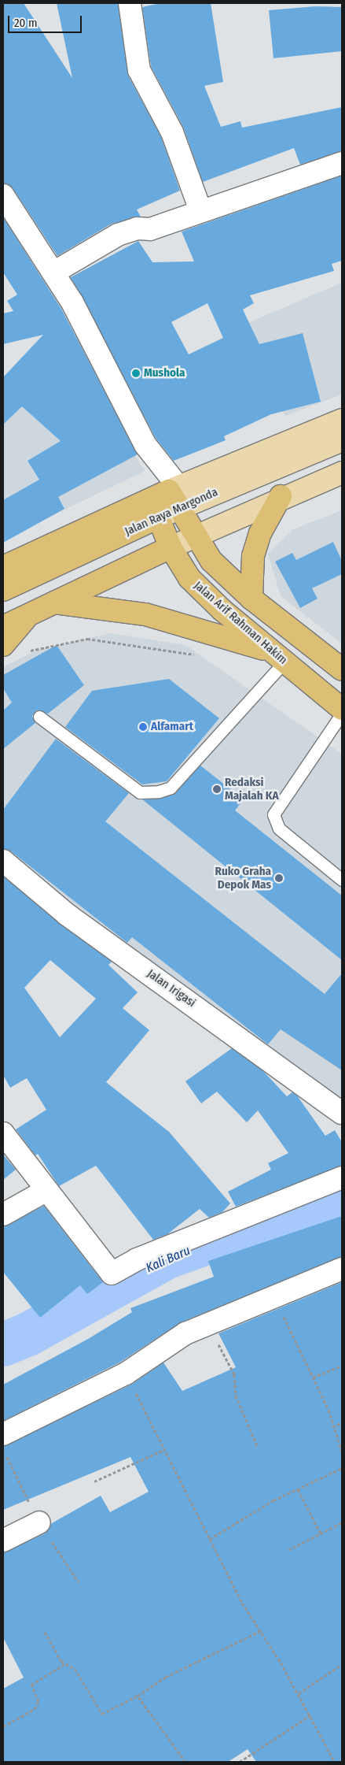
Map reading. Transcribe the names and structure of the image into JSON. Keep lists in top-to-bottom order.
{
  "streets": {
    "highway": ["Jalan Raya Margonda", "Jalan Arif Rahman Hakim"],
    "street": ["Jalan Irigasi"]
  },
  "crossings": [
    ["Jalan Raya Margonda", "Jalan Arif Rahman Hakim"]
  ],
  "water": ["Kali Baru"],
  "places": [
    "Mushola",
    "Alfamart",
    "Redaksi Majalah KA",
    "Ruko Graha Depok Mas"
  ],
  "scale_bar": "20 m"
}
